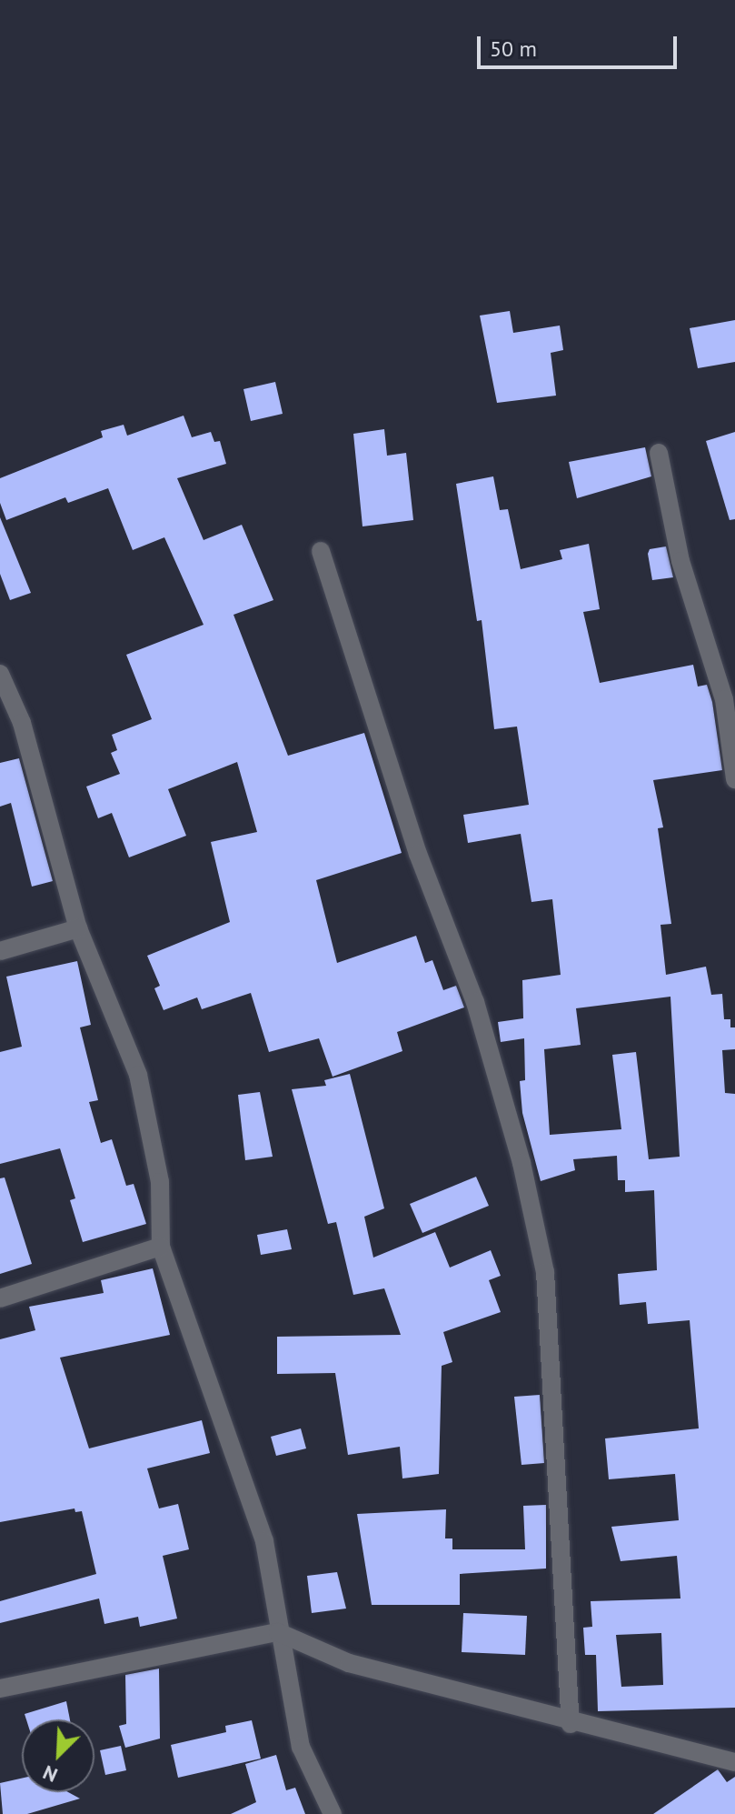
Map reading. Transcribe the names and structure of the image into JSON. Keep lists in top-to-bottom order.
{
  "scale_bar": "50 m",
  "north": "bottom left"
}
